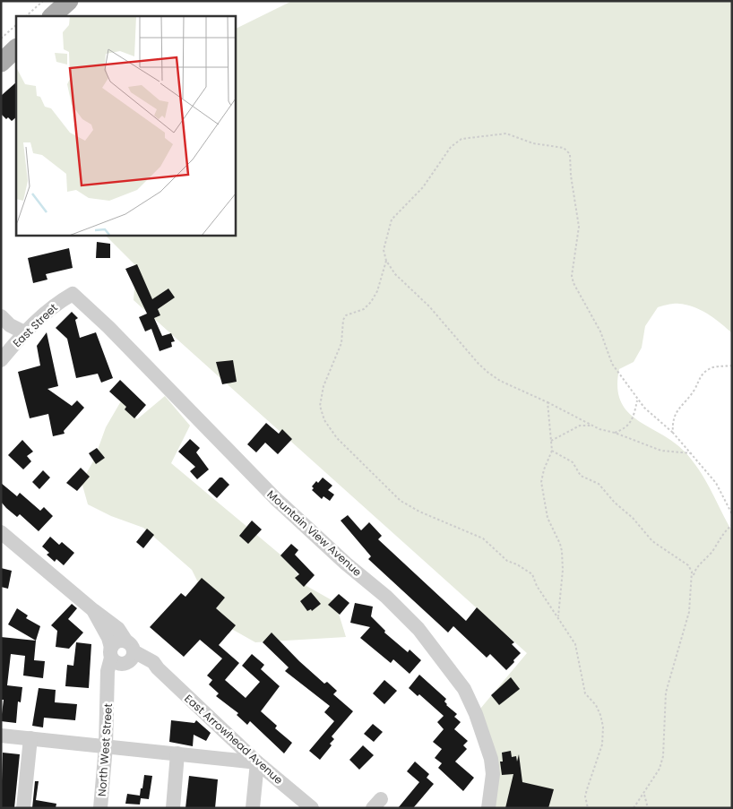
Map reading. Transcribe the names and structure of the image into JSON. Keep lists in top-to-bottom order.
{
  "streets": {
    "street": [
      "East Street",
      "Mountain View Avenue",
      "East Arrowhead Avenue",
      "North West Street"
    ]
  },
  "crossings": [
    ["East Street", "Mountain View Avenue"],
    ["East Arrowhead Avenue", "North West Street"]
  ]
}
